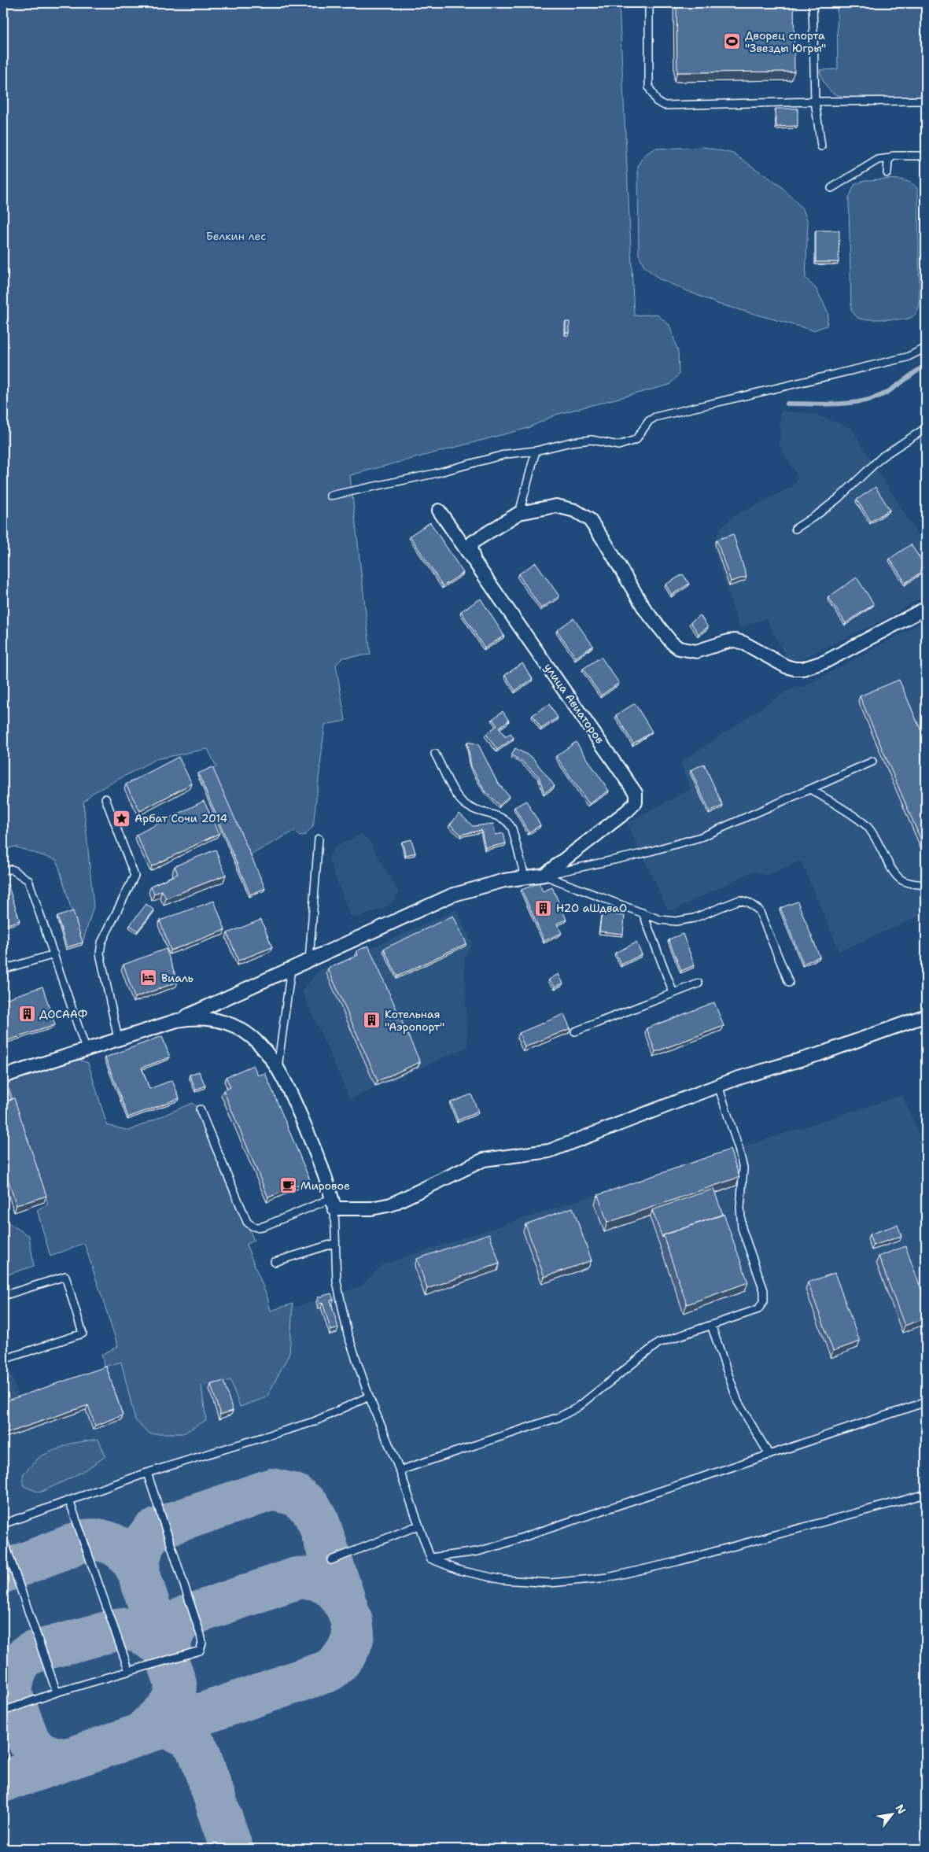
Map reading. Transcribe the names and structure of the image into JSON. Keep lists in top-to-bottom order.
{
  "streets": {
    "street": ["улица Авиаторов"]
  },
  "parks": ["Белкин лес"],
  "places": {
    "sports": ["Дворец спорта \"Звезды Югры\""],
    "place": ["Арбат Сочи 2014"],
    "building": ["H2O аШдваО", "ДОСААФ", "Котельная \"Аэропорт\""],
    "hotel": ["Виаль"],
    "cafe": ["Мировое"]
  },
  "north": "top right"
}
